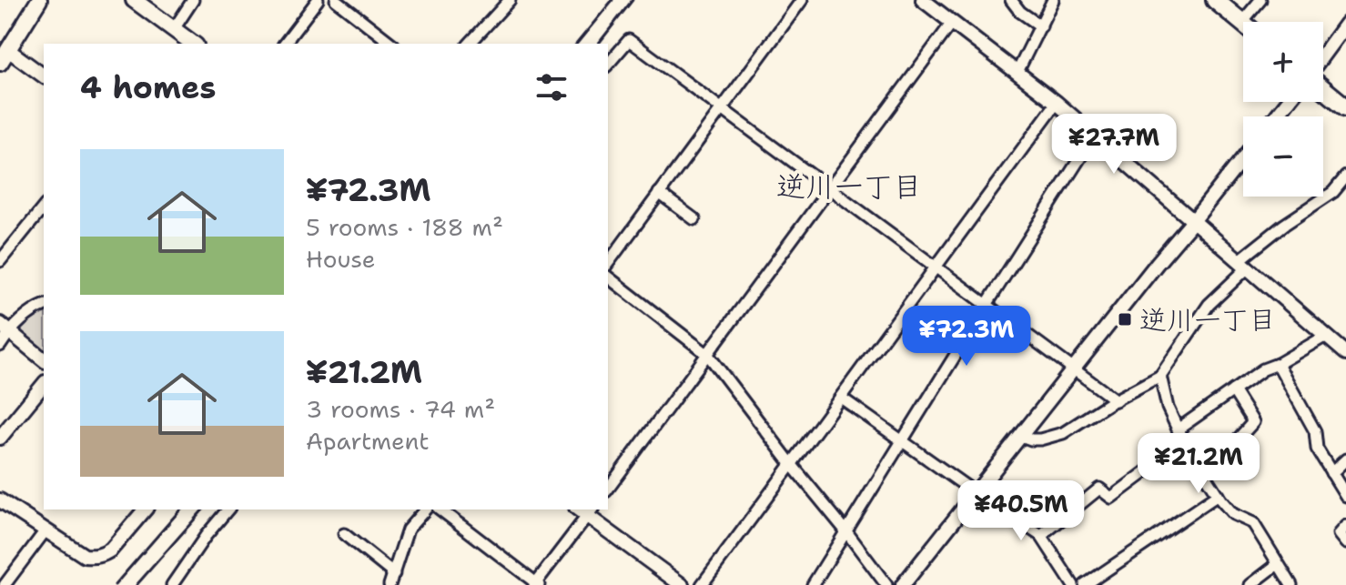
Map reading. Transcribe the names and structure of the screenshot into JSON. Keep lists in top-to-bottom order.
{
  "districts": ["逆川一丁目"],
  "places": {
    "transit": ["逆川一丁目"]
  },
  "page": {
    "map_buttons": ["+", "−"],
    "heading": "4 homes",
    "price": [
      "¥27.7M",
      "¥72.3M",
      "¥21.2M",
      "¥40.5M"
    ],
    "list": [
      {
        "name": "¥72.3M",
        "note": "5 rooms · 188 m² · House"
      },
      {
        "name": "¥21.2M",
        "note": "3 rooms · 74 m² · Apartment"
      }
    ]
  }
}
